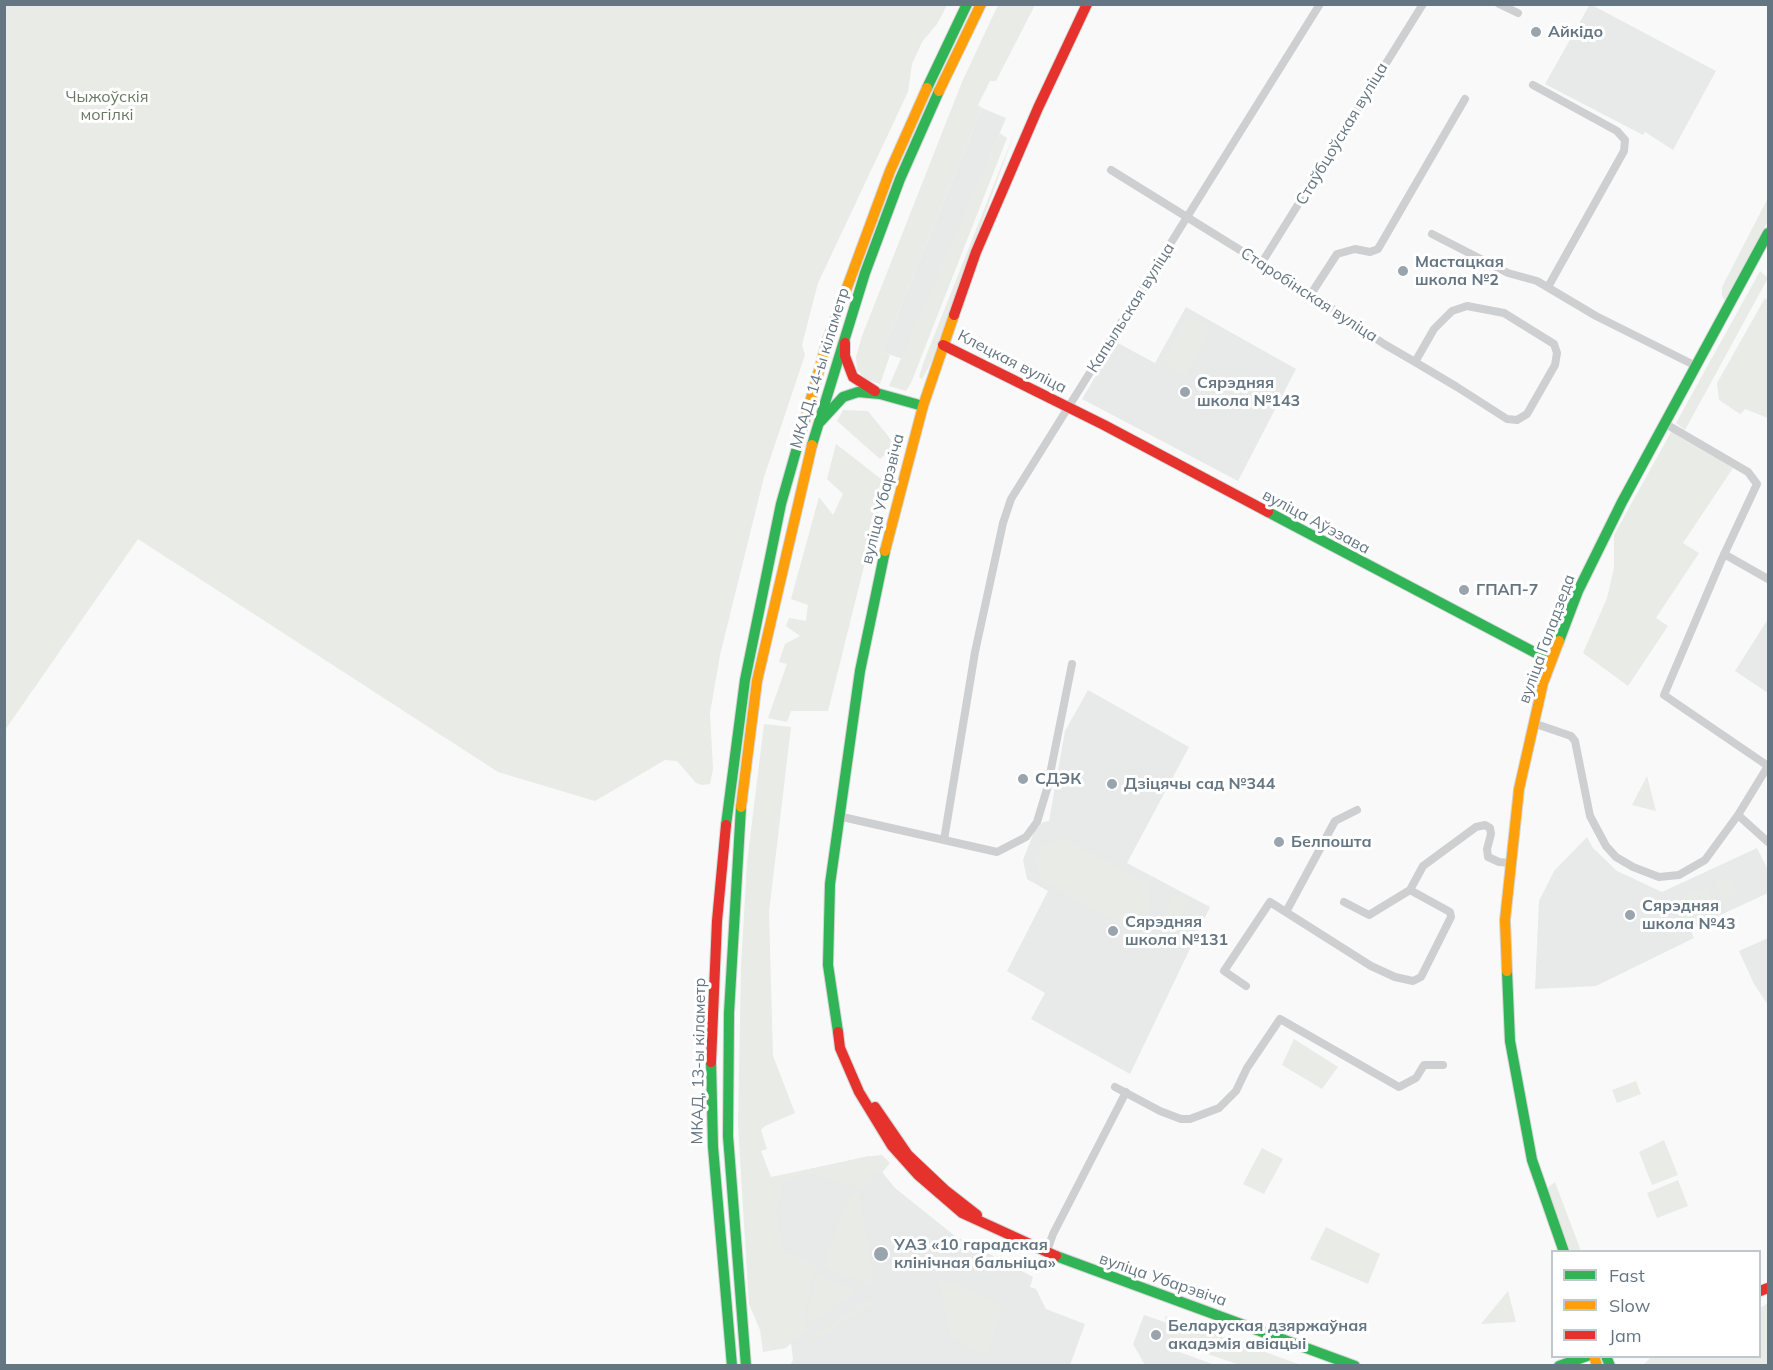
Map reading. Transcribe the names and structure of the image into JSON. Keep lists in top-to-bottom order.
{
  "streets": {
    "main road": [
      "Клецкая вуліца",
      "МКАД, 14-ы кіламетр",
      "вуліца Убарэвіча",
      "вуліца Аўэзава",
      "вуліца Галадзеда",
      "МКАД, 13-ы кіламетр"
    ],
    "street": ["Стаўбцоўская вуліца", "Старобінская вуліца", "Капыльская вуліца"]
  },
  "crossings": [
    ["Стаўбцоўская вуліца", "Старобінская вуліца"],
    ["Старобінская вуліца", "Капыльская вуліца"],
    ["Капыльская вуліца", "Клецкая вуліца"],
    ["Капыльская вуліца", "вуліца Аўэзава"],
    ["Клецкая вуліца", "вуліца Убарэвіча"],
    ["Клецкая вуліца", "вуліца Аўэзава"],
    ["МКАД, 14-ы кіламетр", "МКАД, 13-ы кіламетр"],
    ["вуліца Аўэзава", "вуліца Галадзеда"]
  ],
  "parks": ["Чыжоўскія могілкі"],
  "places": [
    "Айкідо",
    "Мастацкая школа №2",
    "Сярэдняя школа №143",
    "ГПАП-7",
    "СДЭК",
    "Дзіцячы сад №344",
    "Белпошта",
    "Сярэдняя школа №43",
    "Сярэдняя школа №131",
    "УАЗ «10 гарадская клінічная бальніца»",
    "Беларуская дзяржаўная акадэмія авіацыі"
  ],
  "legend": ["Fast", "Slow", "Jam"]
}
